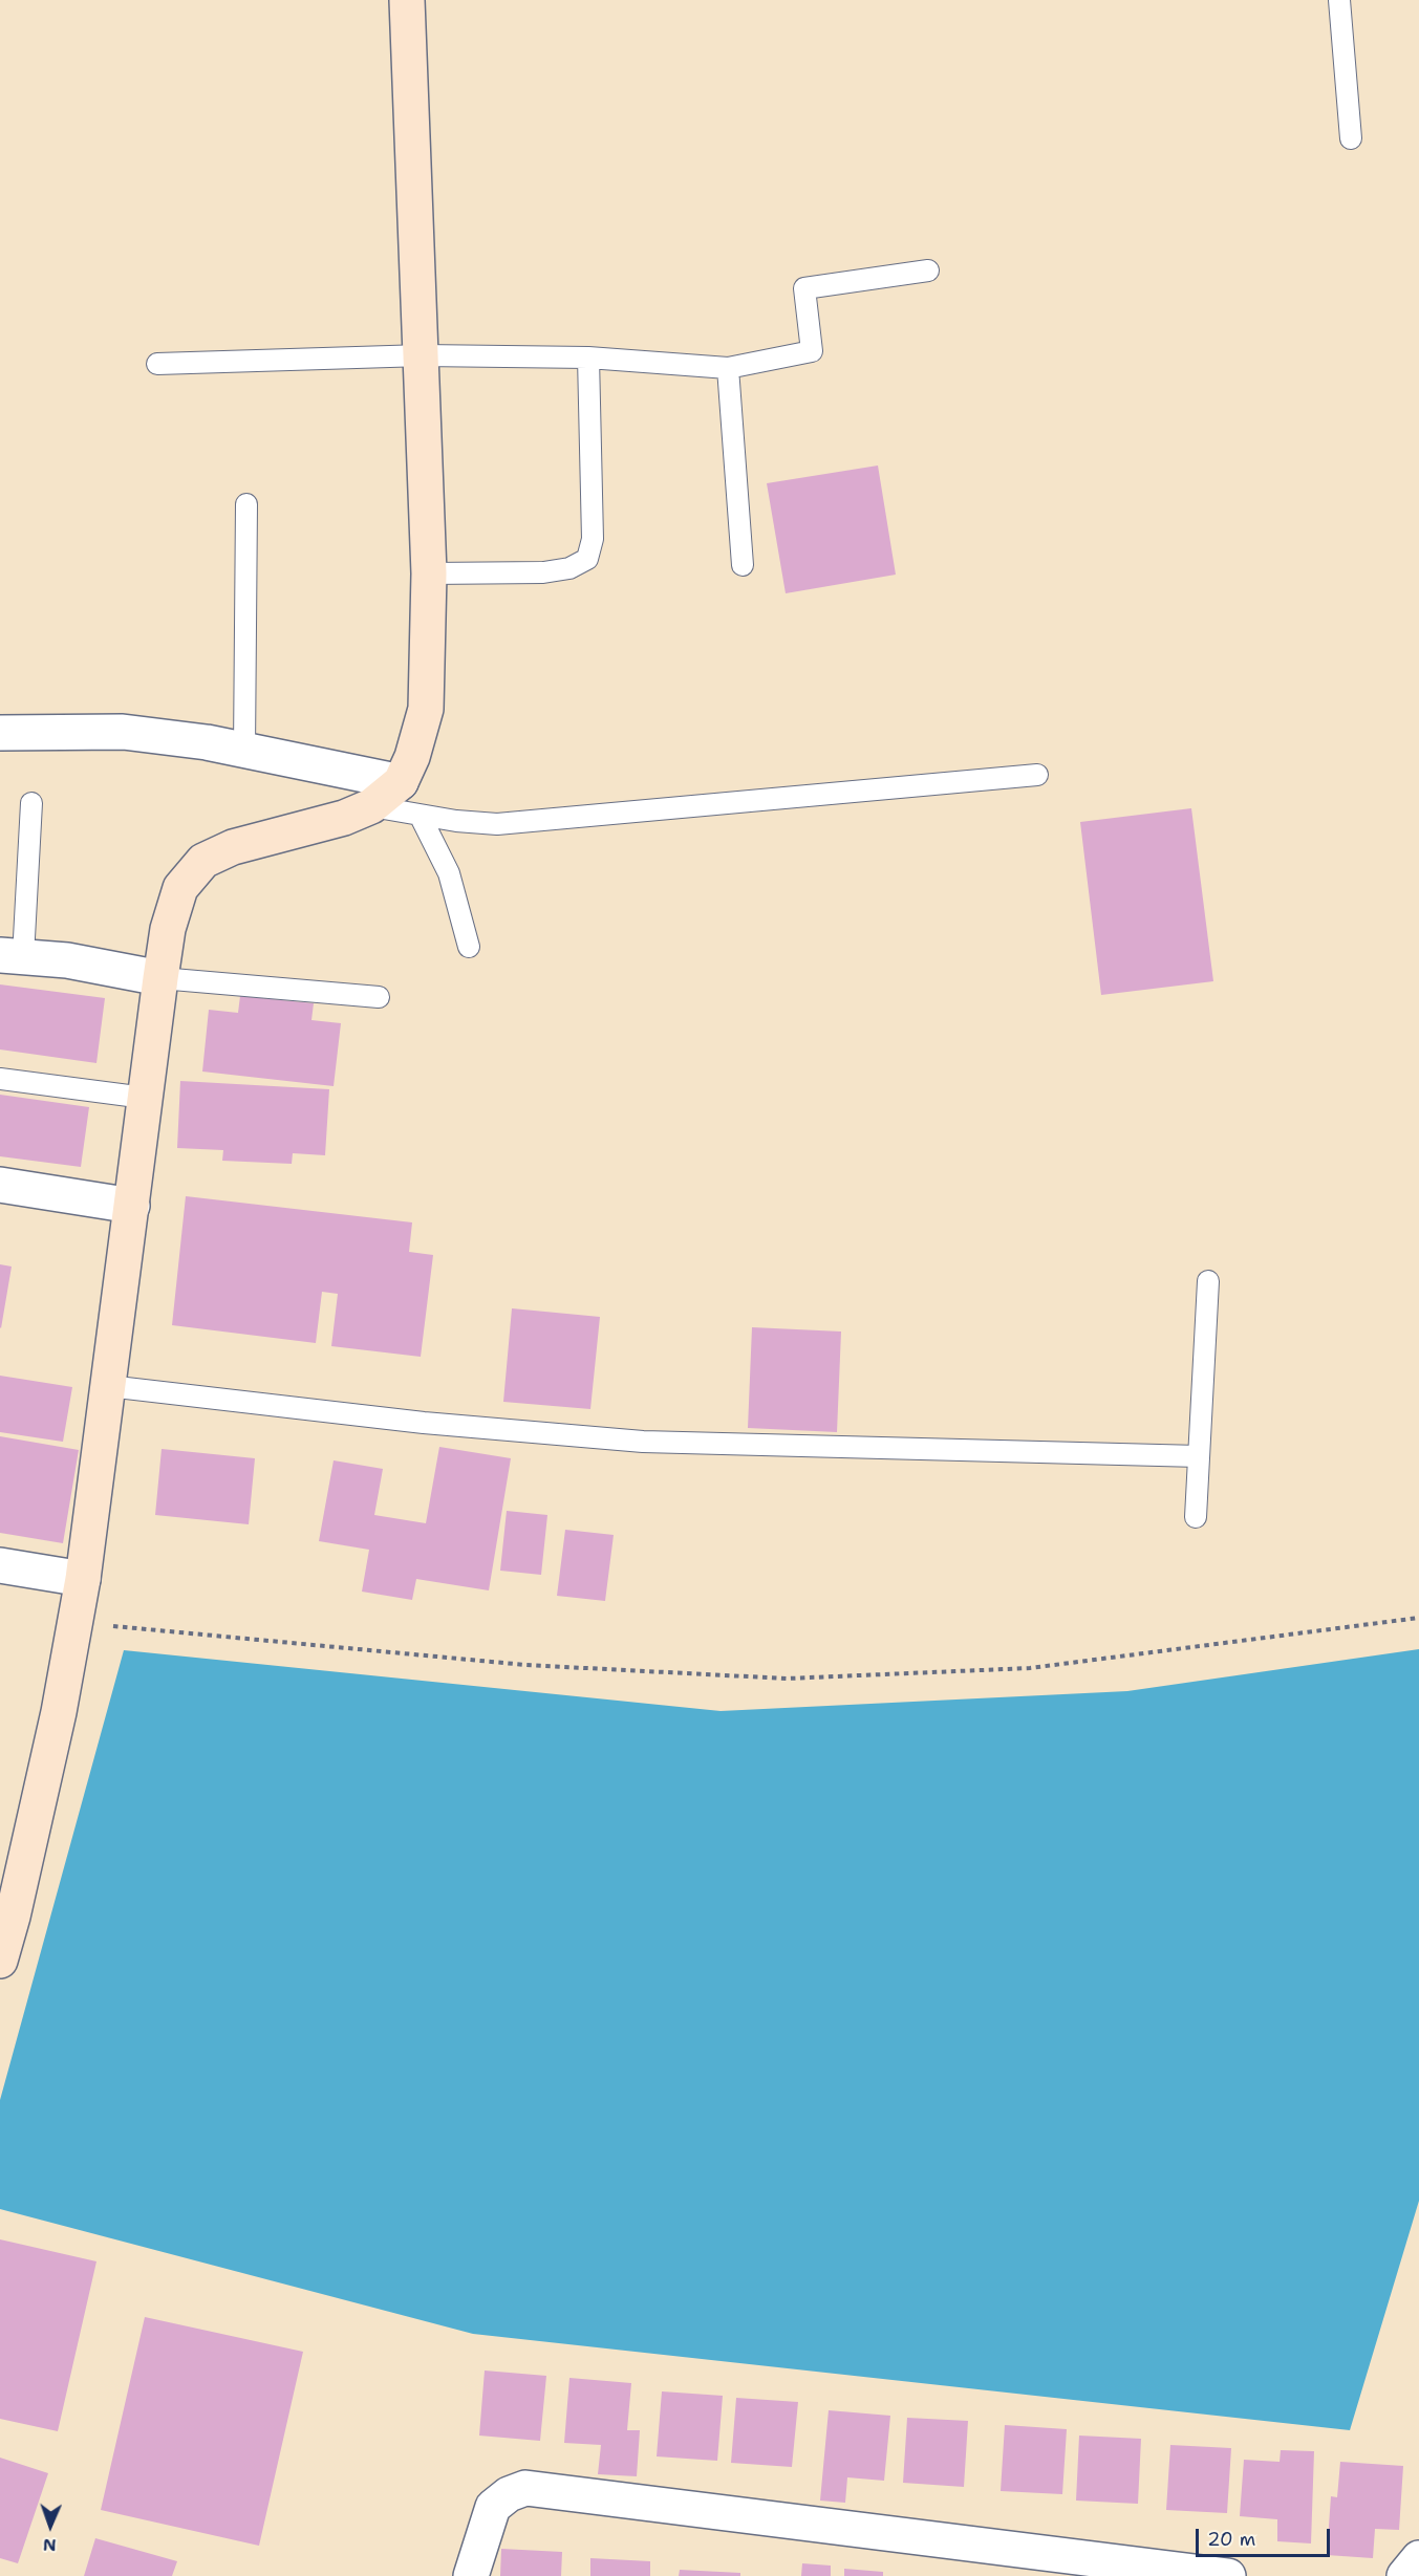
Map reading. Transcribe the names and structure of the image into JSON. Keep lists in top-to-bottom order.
{
  "scale_bar": "20 m",
  "north": "bottom"
}
